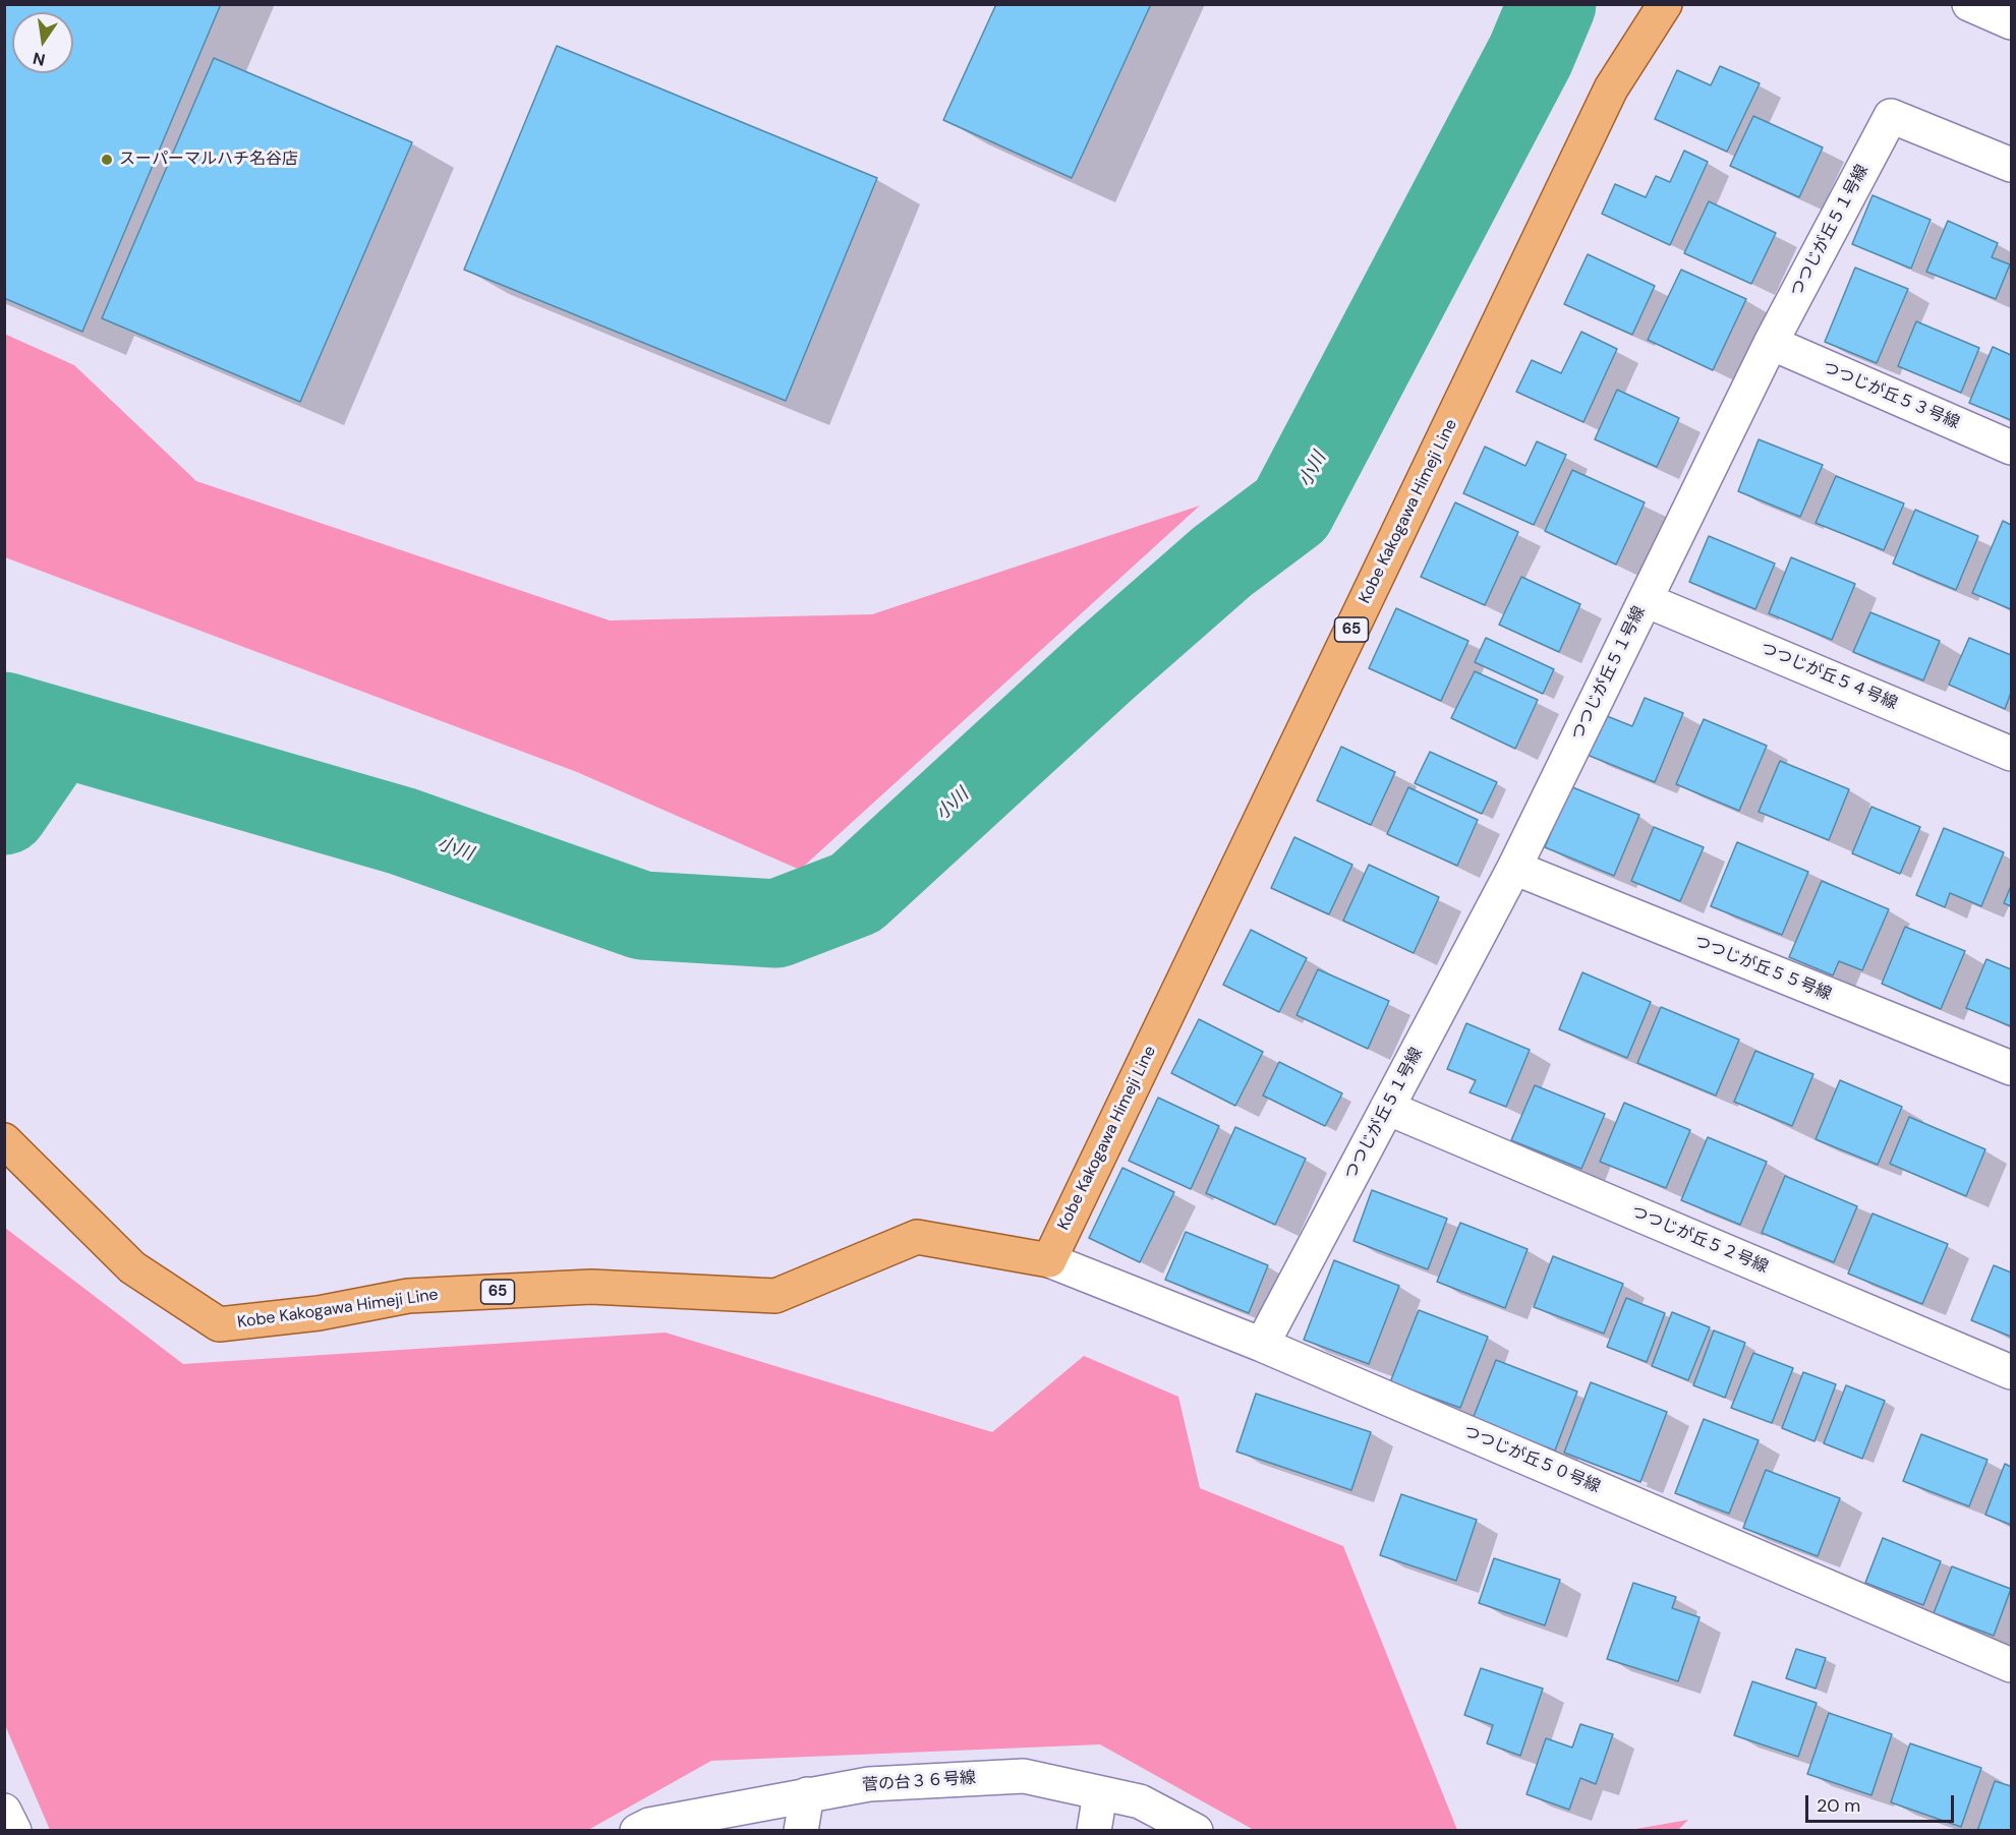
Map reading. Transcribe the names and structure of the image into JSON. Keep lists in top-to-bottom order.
{
  "streets": {
    "main road": ["Kobe Kakogawa Himeji Line", "65"],
    "street": [
      "つつじが丘５１号線",
      "つつじが丘５３号線",
      "つつじが丘５４号線",
      "つつじが丘５５号線",
      "つつじが丘５２号線",
      "つつじが丘５０号線",
      "菅の台３６号線"
    ]
  },
  "crossings": [
    ["つつじが丘５１号線", "つつじが丘５３号線"],
    ["つつじが丘５１号線", "つつじが丘５４号線"],
    ["つつじが丘５１号線", "つつじが丘５５号線"],
    ["つつじが丘５１号線", "つつじが丘５２号線"],
    ["つつじが丘５１号線", "つつじが丘５０号線"],
    ["Kobe Kakogawa Himeji Line", "つつじが丘５０号線"]
  ],
  "water": ["小川"],
  "places": ["スーパーマルハチ名谷店"],
  "scale_bar": "20 m",
  "north": "bottom"
}
